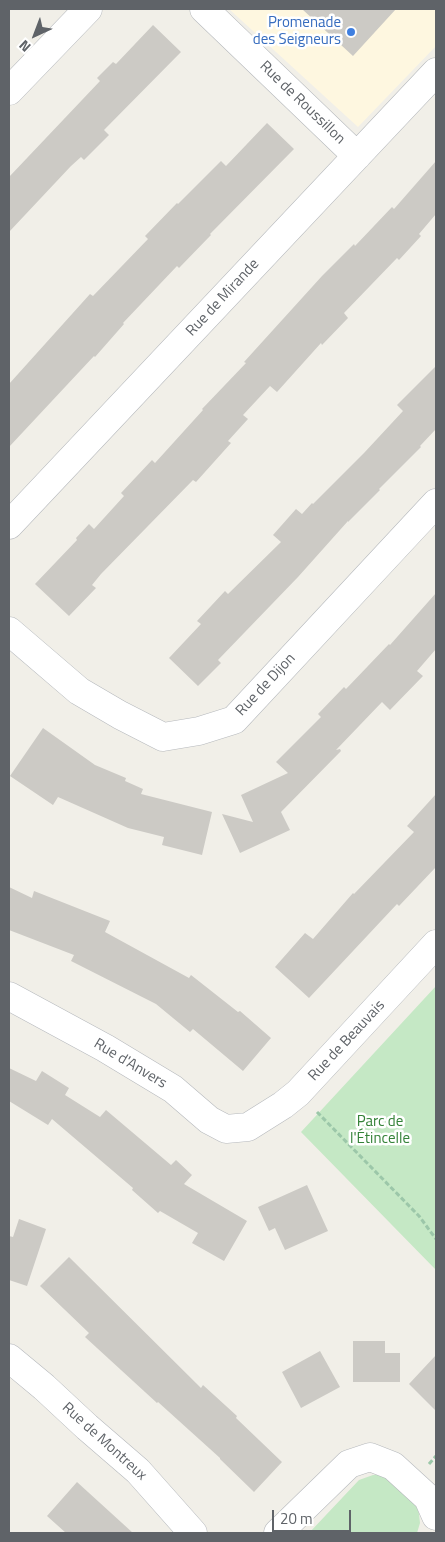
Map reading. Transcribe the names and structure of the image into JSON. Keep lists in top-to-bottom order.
{
  "streets": {
    "street": [
      "Rue de Roussillon",
      "Rue de Mirande",
      "Rue de Dijon",
      "Rue de Beauvais",
      "Rue d'Anvers",
      "Rue de Montreux"
    ]
  },
  "crossings": [
    ["Rue de Roussillon", "Rue de Mirande"],
    ["Rue de Beauvais", "Rue d'Anvers"]
  ],
  "parks": ["Parc de l'Étincelle"],
  "places": ["Promenade des Seigneurs"],
  "scale_bar": "20 m",
  "north": "bottom left"
}
